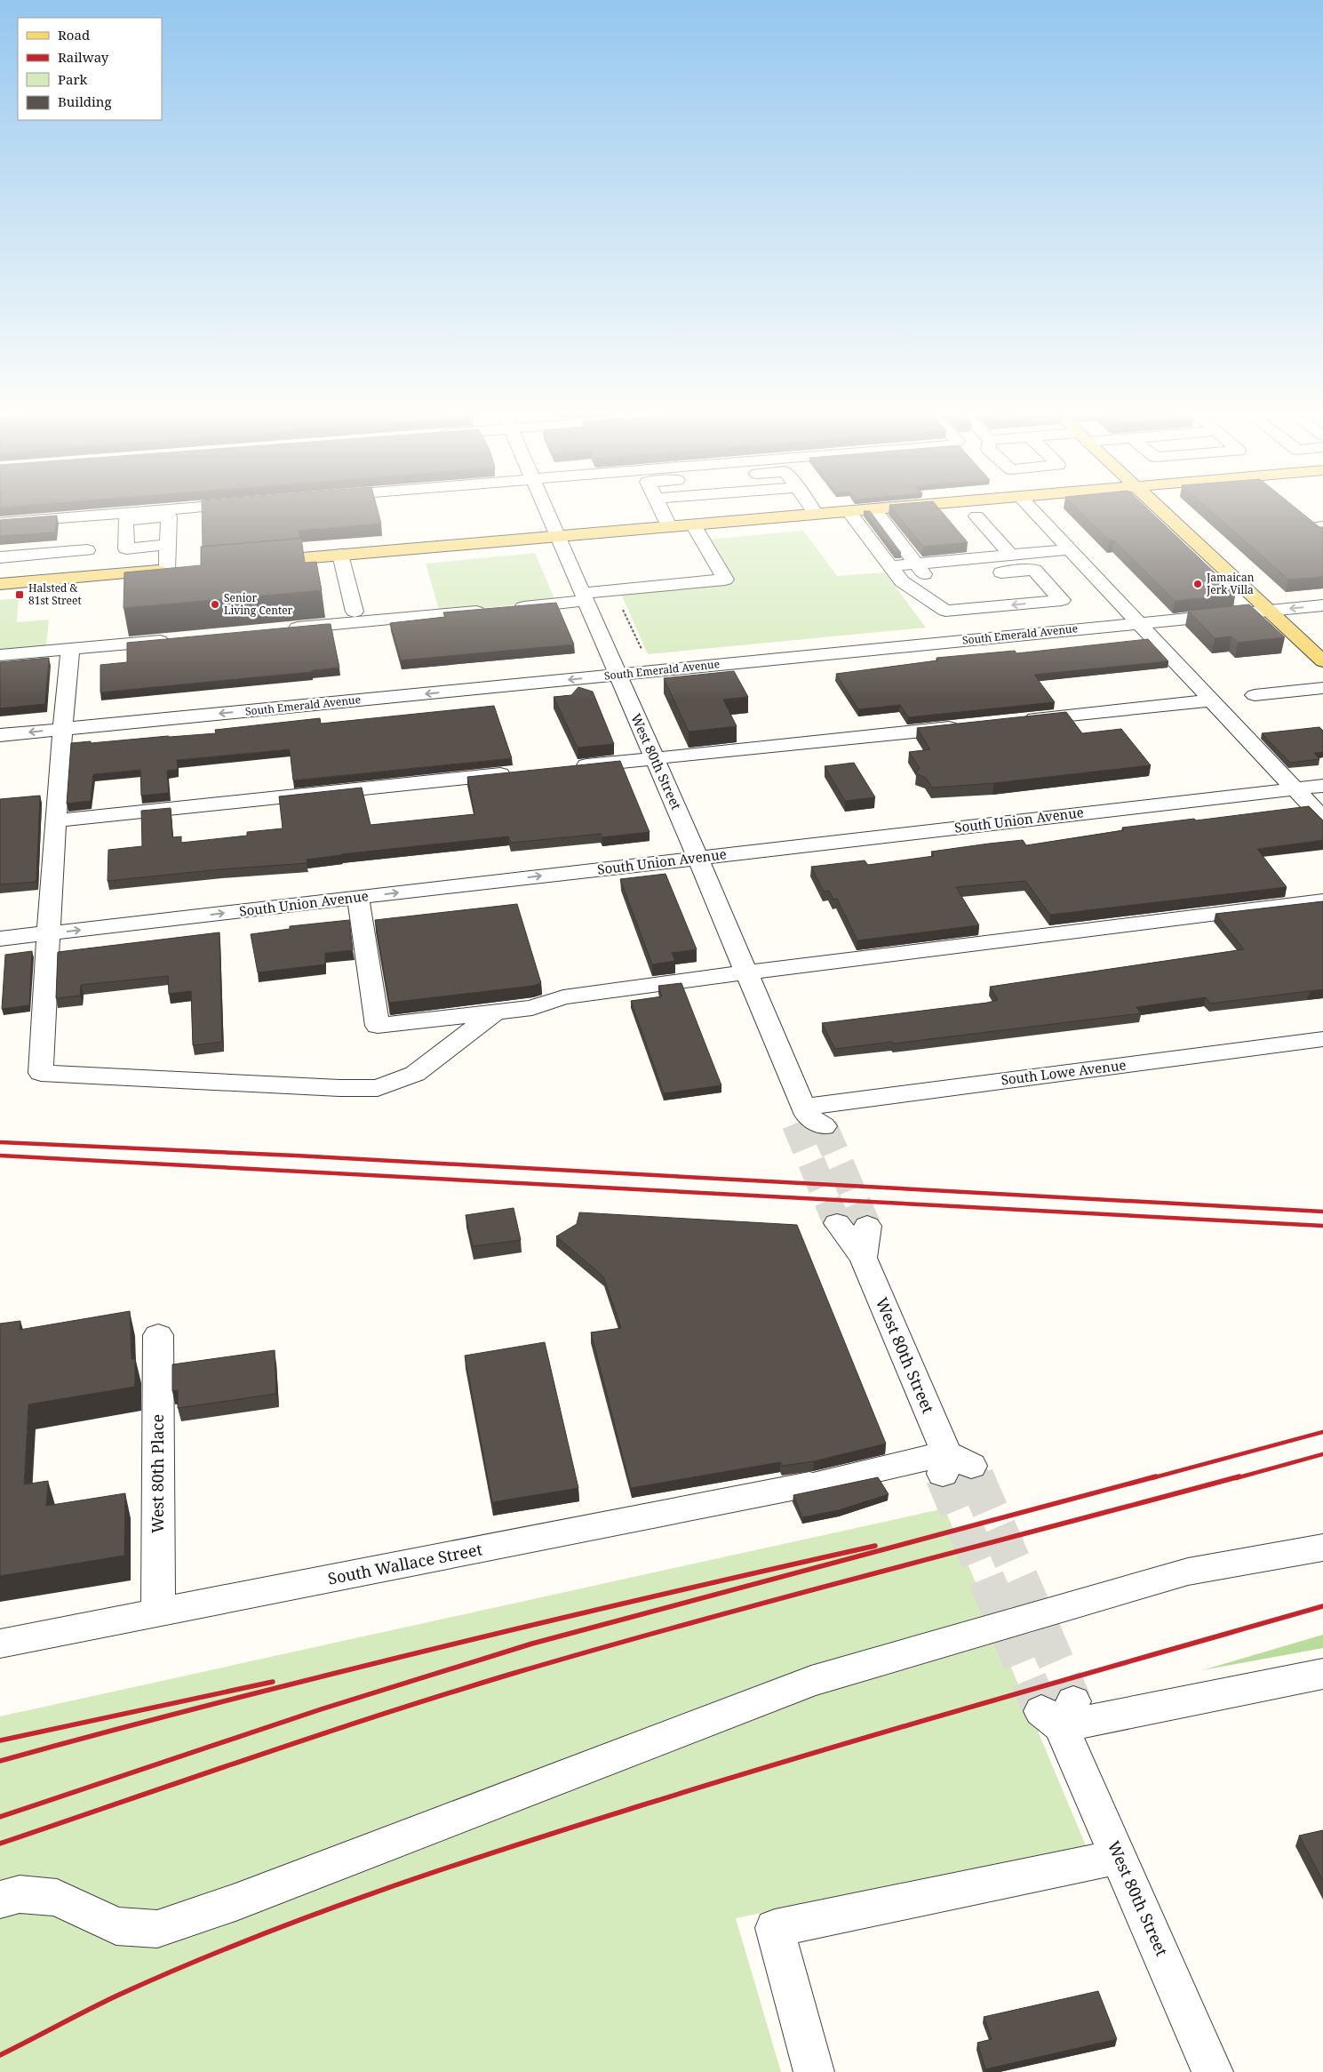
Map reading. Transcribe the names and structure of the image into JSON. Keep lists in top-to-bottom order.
{
  "streets": {
    "street": [
      "South Emerald Avenue",
      "West 80th Street",
      "South Union Avenue",
      "South Lowe Avenue",
      "West 80th Place",
      "South Wallace Street"
    ]
  },
  "crossings": [
    ["South Emerald Avenue", "West 80th Street"],
    ["West 80th Street", "South Union Avenue"],
    ["West 80th Street", "South Lowe Avenue"],
    ["West 80th Street", "South Wallace Street"],
    ["West 80th Place", "South Wallace Street"]
  ],
  "places": {
    "other": ["Jamaican Jerk Villa", "Senior Living Center"],
    "transit": ["Halsted & 81st Street"]
  },
  "legend": [
    "Road",
    "Railway",
    "Park",
    "Building"
  ]
}
